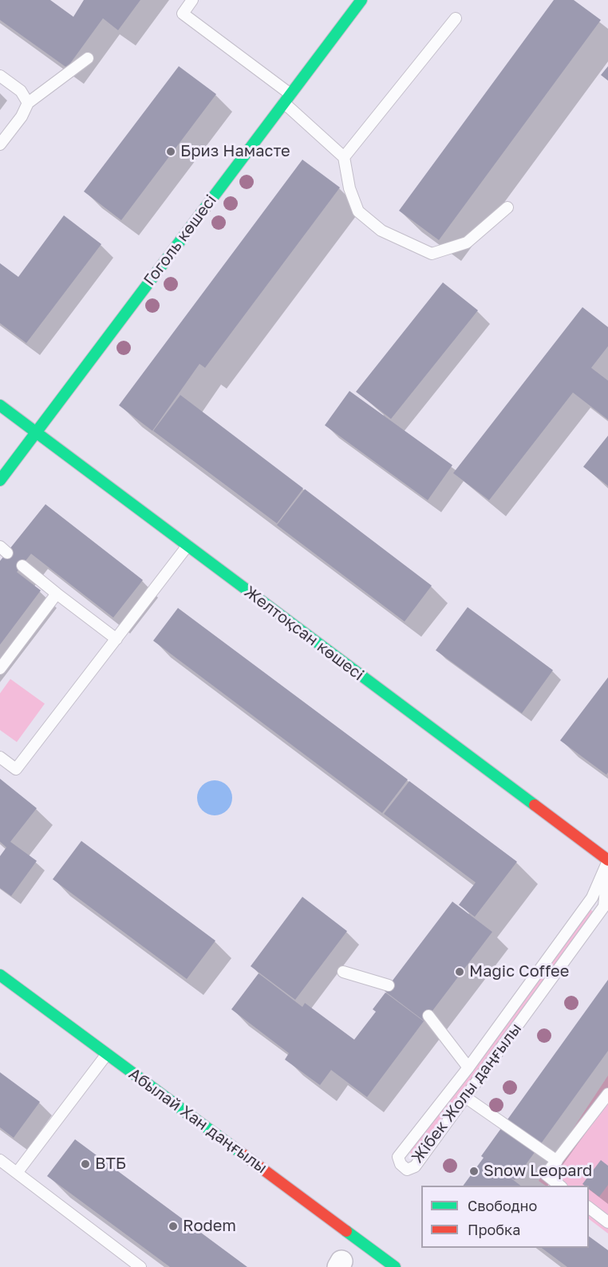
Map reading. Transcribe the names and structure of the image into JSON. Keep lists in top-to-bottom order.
{
  "streets": {
    "main road": ["Гоголь көшесі", "Желтоқсан көшесі", "Абылай Хан даңғылы"],
    "lane": ["Жібек Жолы даңғылы"]
  },
  "crossings": [
    ["Гоголь көшесі", "Желтоқсан көшесі"],
    ["Желтоқсан көшесі", "Жібек Жолы даңғылы"]
  ],
  "places": [
    "Бриз Намасте",
    "Magic Coffee",
    "ВТБ",
    "Snow Leopard",
    "Rodem"
  ],
  "legend": ["Свободно", "Пробка"]
}
